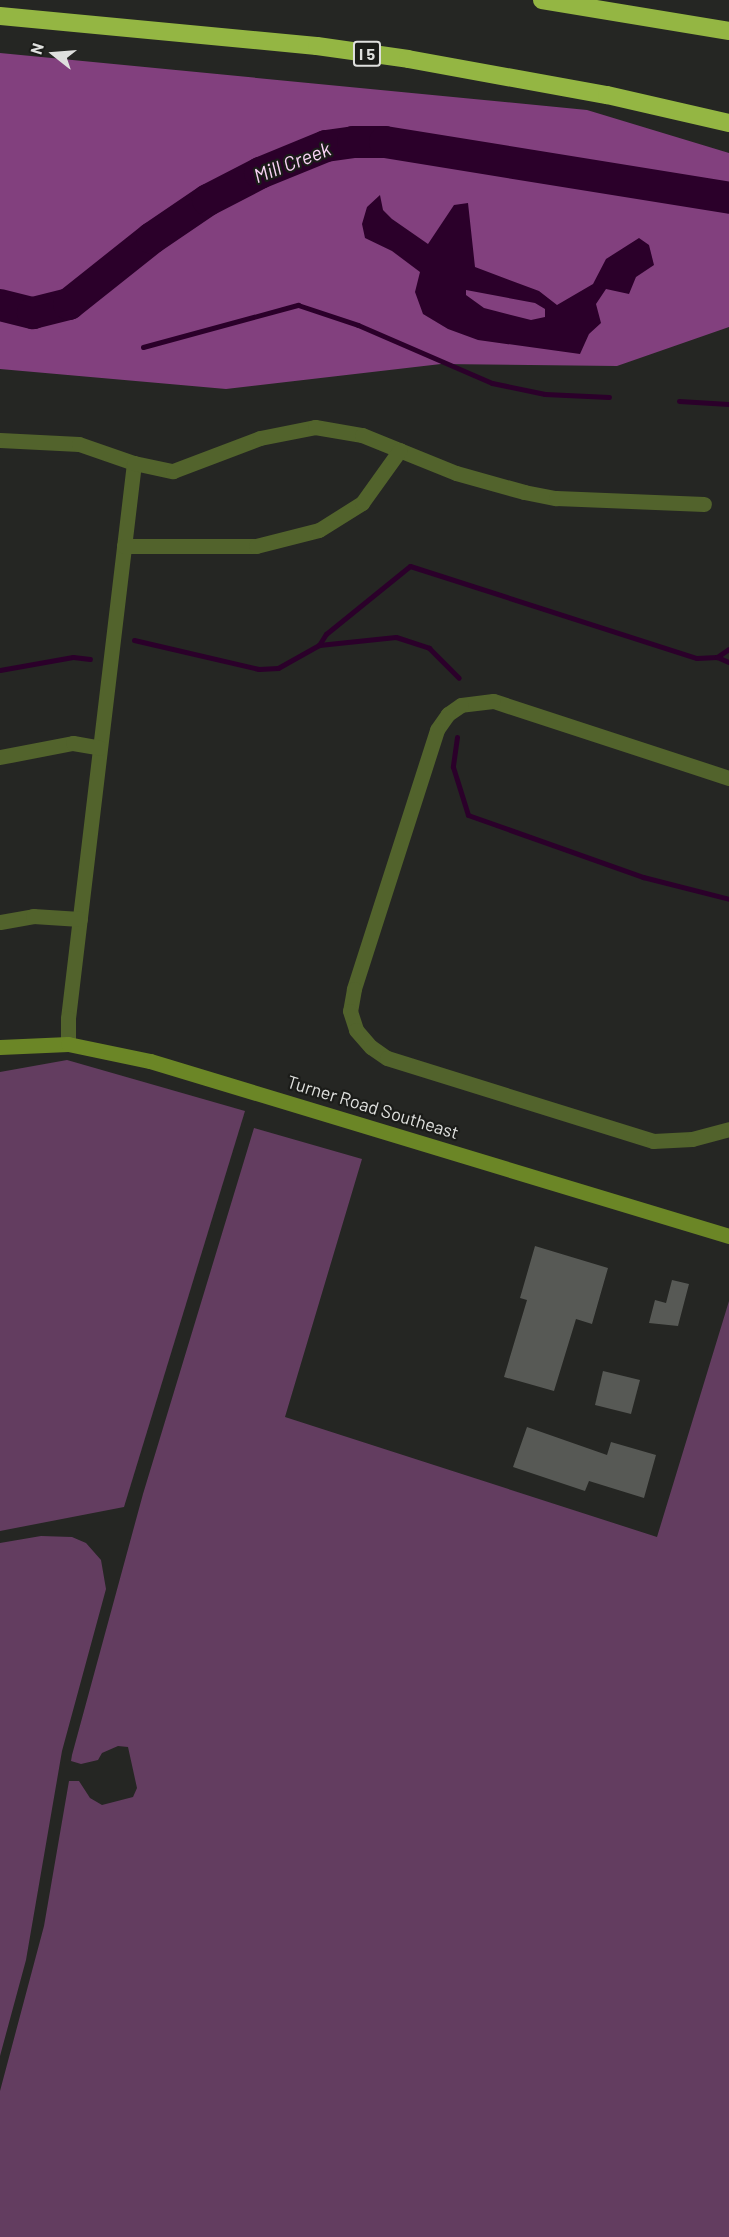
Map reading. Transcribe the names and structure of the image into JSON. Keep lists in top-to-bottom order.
{
  "streets": {
    "highway": ["I 5"],
    "main road": ["Turner Road Southeast"]
  },
  "water": ["Mill Creek"],
  "north": "left"
}
